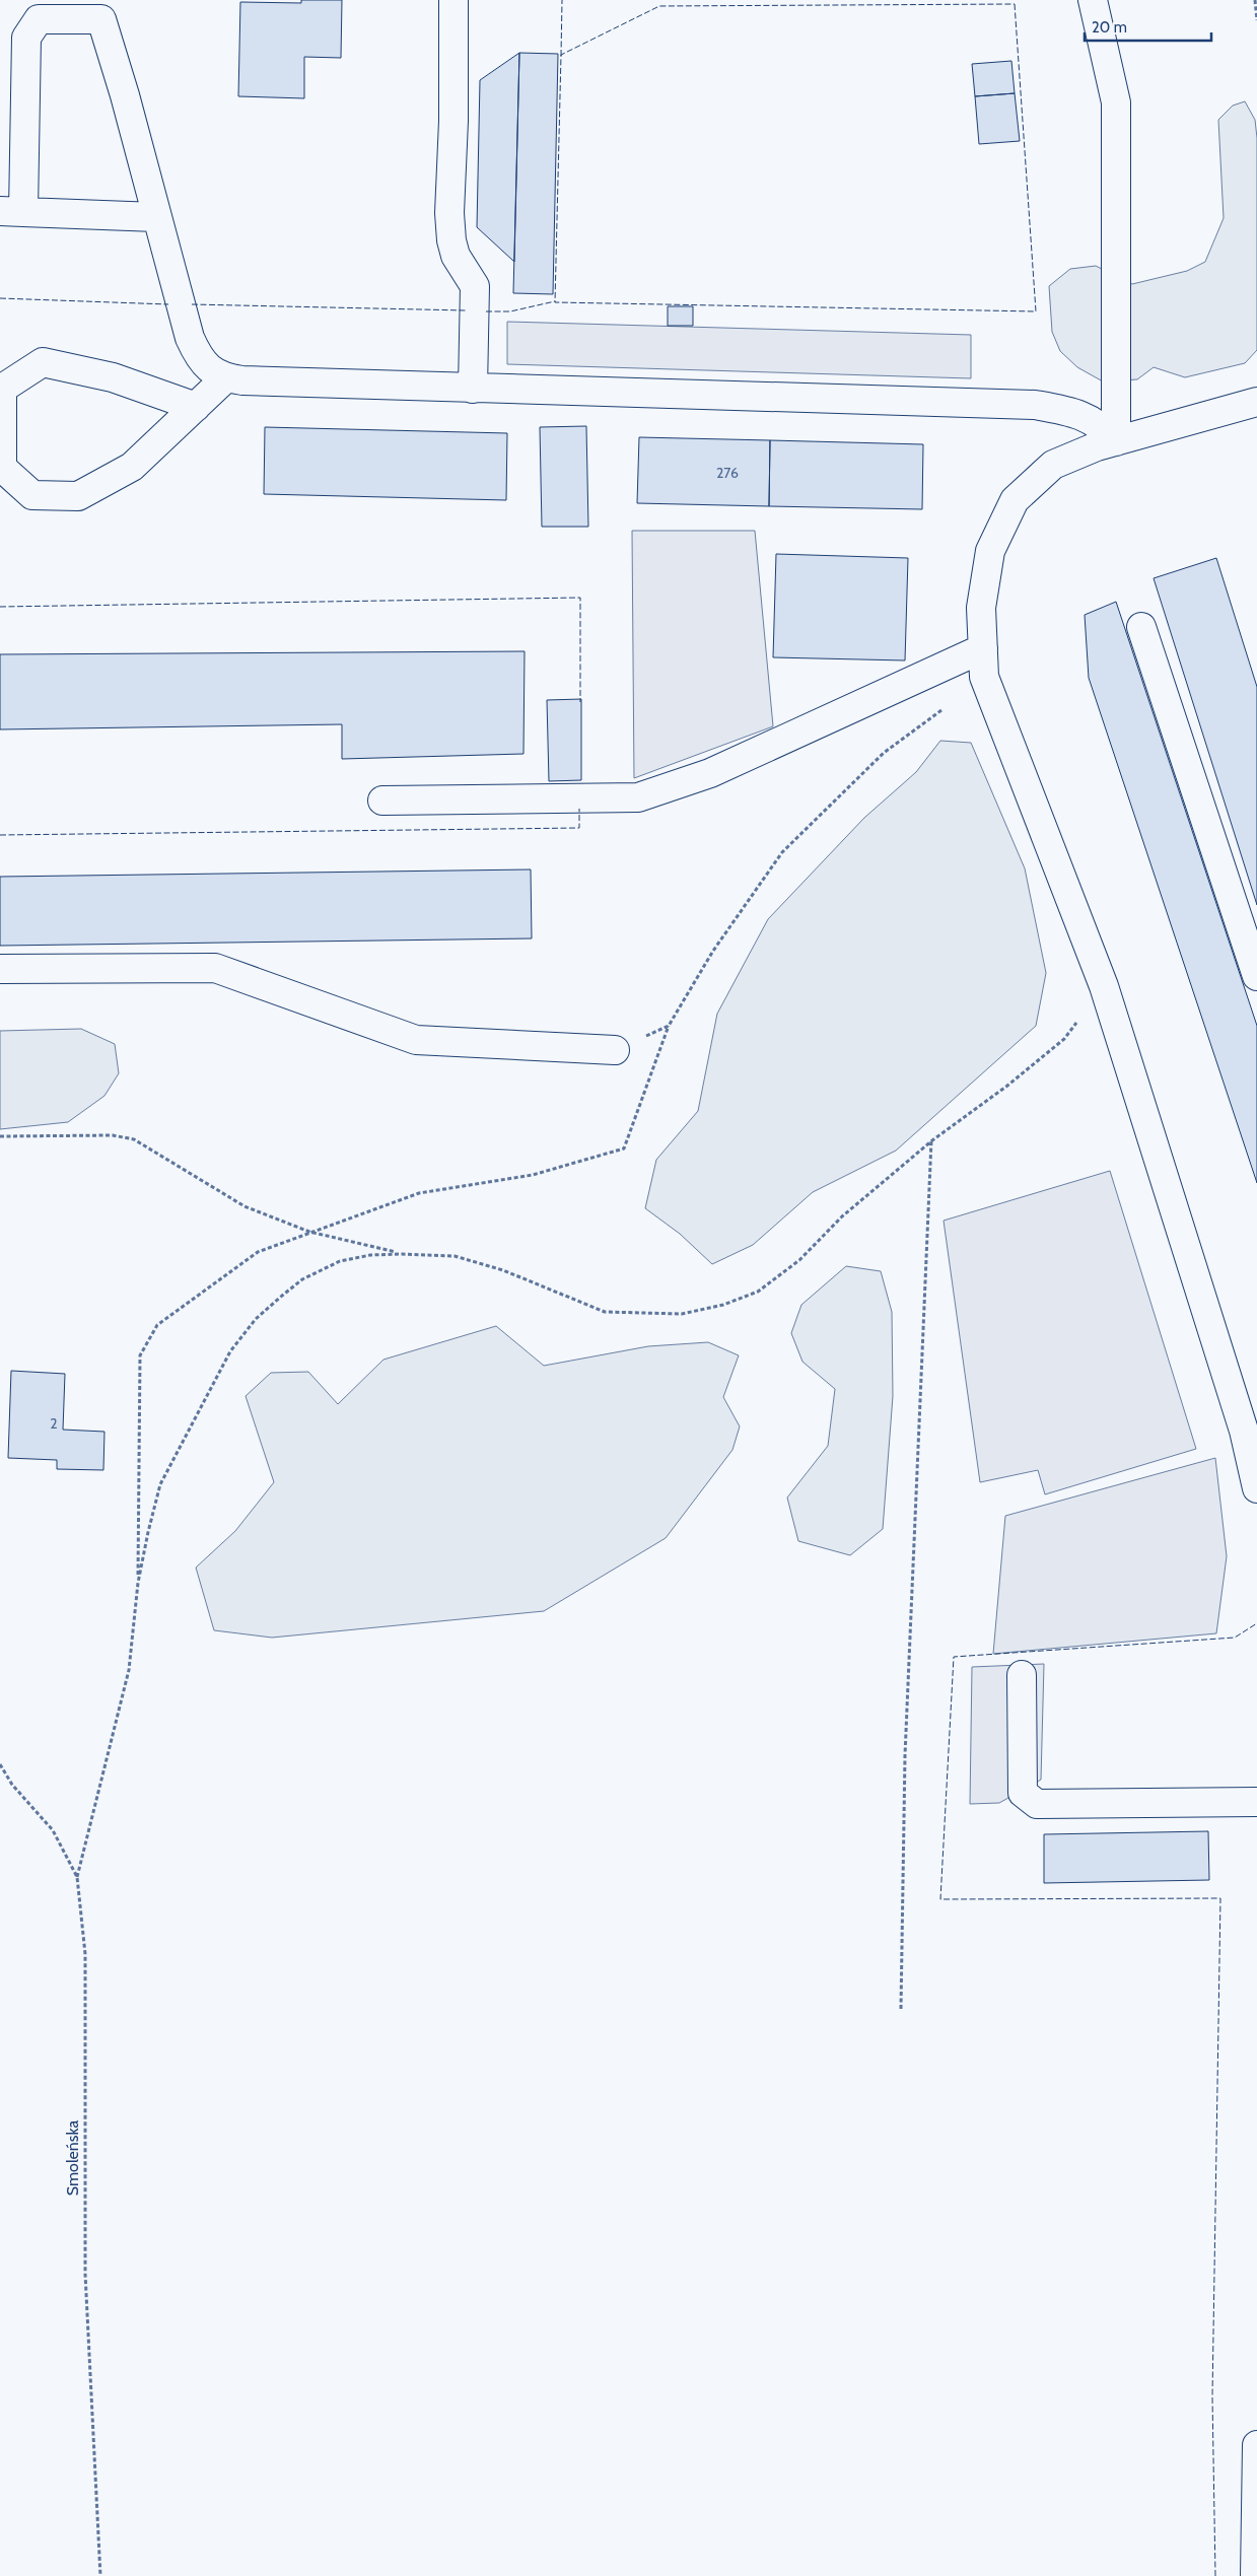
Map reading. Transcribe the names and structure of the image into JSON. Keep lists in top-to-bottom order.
{
  "streets": {
    "path": ["Smoleńska"]
  },
  "house_numbers": ["276", "2"],
  "scale_bar": "20 m"
}
